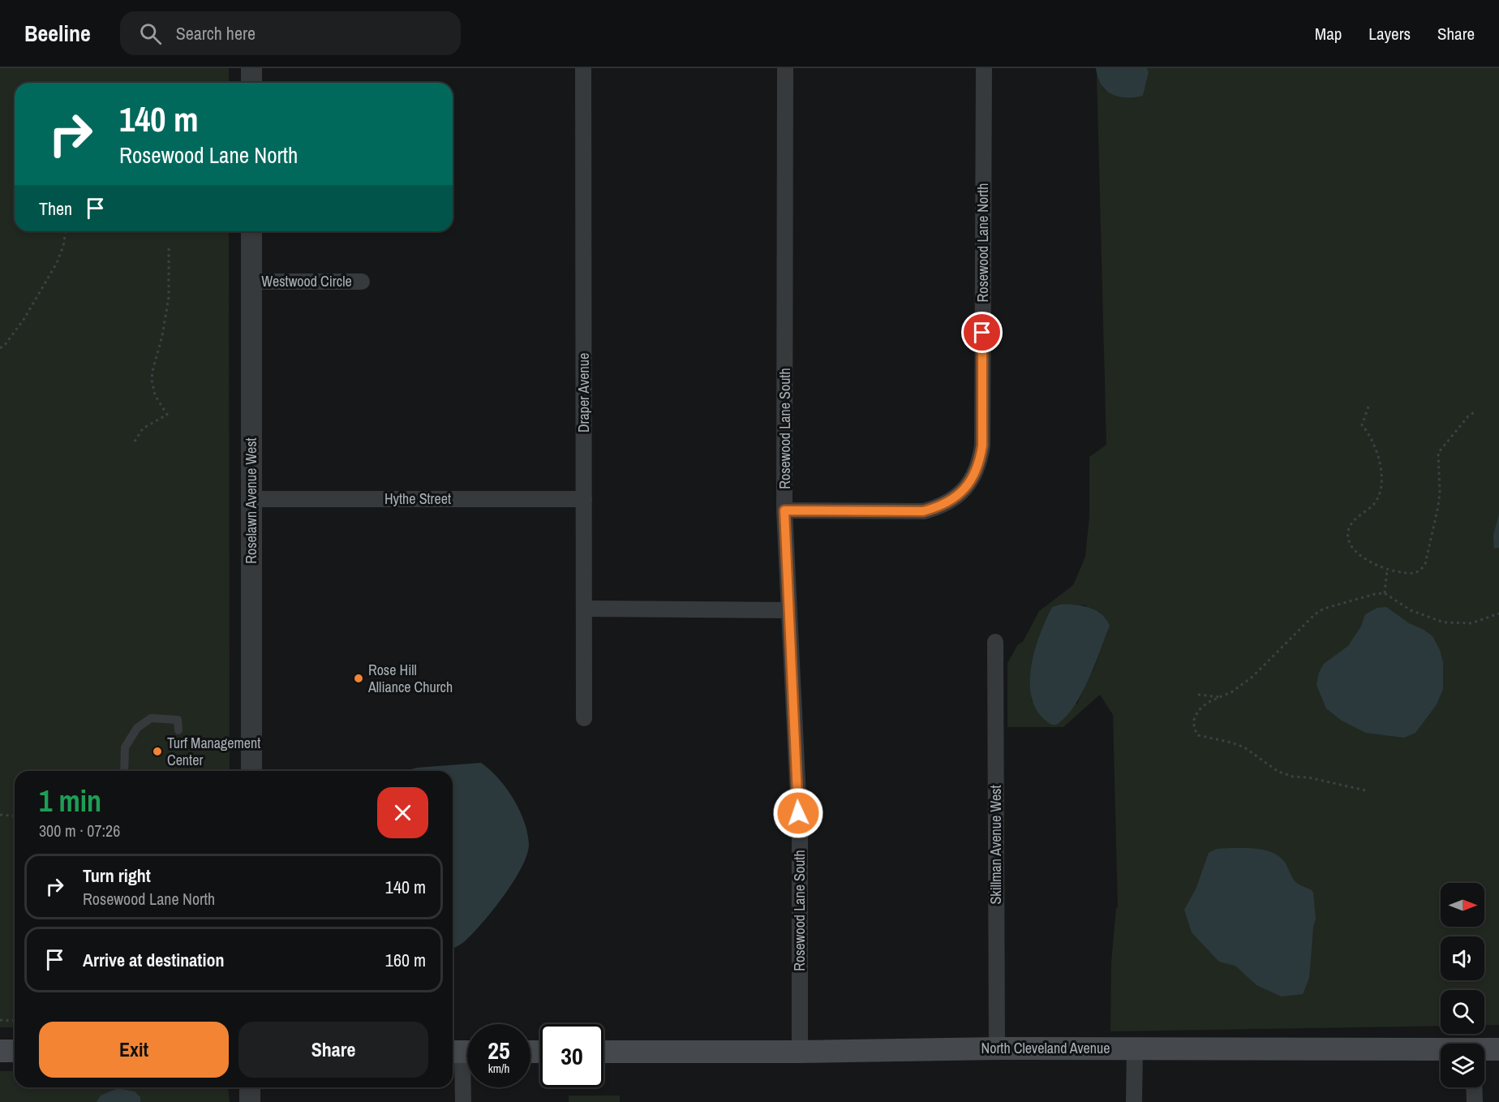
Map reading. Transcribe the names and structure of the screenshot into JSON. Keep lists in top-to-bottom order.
{
  "streets": {
    "main road": ["North Cleveland Avenue"],
    "street": [
      "Rosewood Lane North",
      "Westwood Circle",
      "Draper Avenue",
      "Rosewood Lane South",
      "Hythe Street",
      "Roselawn Avenue West",
      "Skillman Avenue West"
    ]
  },
  "crossings": [
    ["Rosewood Lane North", "Rosewood Lane South"],
    ["Westwood Circle", "Roselawn Avenue West"],
    ["Draper Avenue", "Hythe Street"],
    ["Rosewood Lane South", "North Cleveland Avenue"],
    ["Hythe Street", "Roselawn Avenue West"],
    ["Skillman Avenue West", "North Cleveland Avenue"]
  ],
  "places": ["Rose Hill Alliance Church", "Turf Management Center"],
  "north": "right",
  "page": {
    "header": "Beeline",
    "search": "Search here",
    "nav": ["Map", "Layers", "Share"],
    "turn": ["140 m", "Rosewood Lane North"],
    "then": "Then",
    "heading": ["1 min", "300 m · 07:26"],
    "list": [
      {
        "name": "Turn right",
        "note": "Rosewood Lane North",
        "value": "140 m"
      },
      {
        "name": "Arrive at destination",
        "value": "160 m"
      }
    ],
    "buttons": ["Exit", "Share"],
    "speed": "25 km/h",
    "limit": "30"
  }
}
